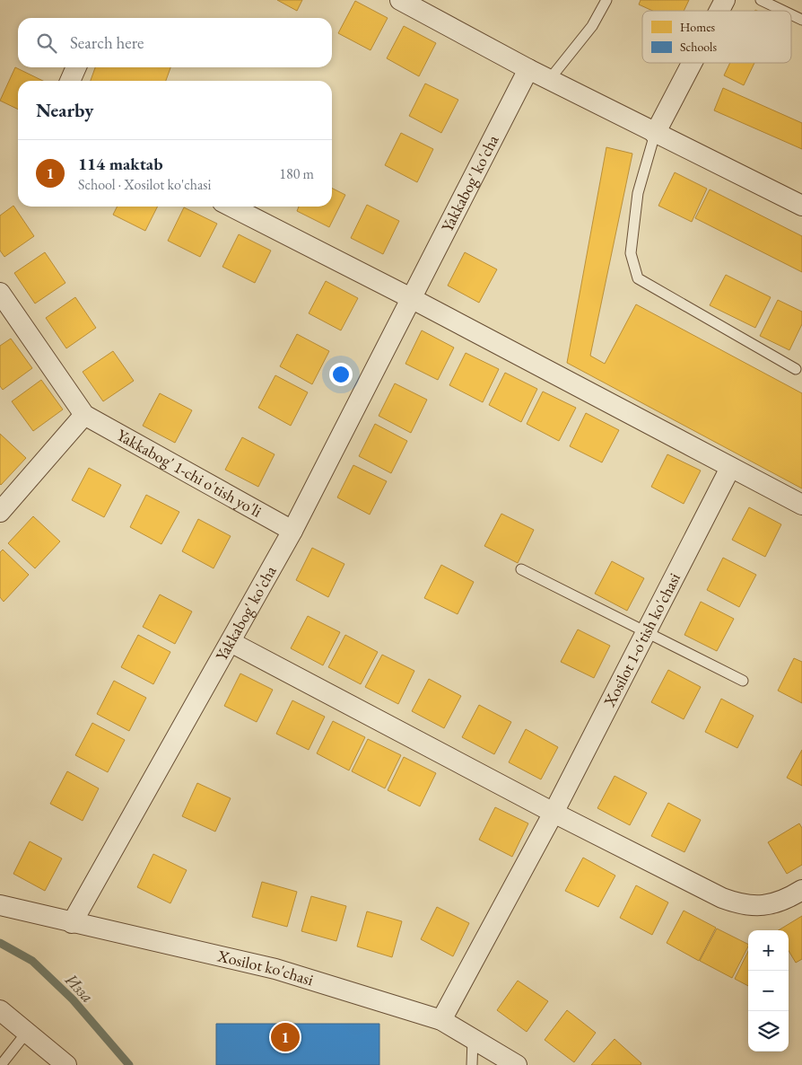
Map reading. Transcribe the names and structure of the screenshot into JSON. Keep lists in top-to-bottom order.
{
  "streets": {
    "street": [
      "Yakkabog' ko'cha",
      "Yakkabog' 1-chi o'tish yo'li",
      "Xosilot 1-o'tish ko'chasi",
      "Xosilot ko'chasi"
    ]
  },
  "crossings": [
    ["Yakkabog' ko'cha", "Yakkabog' 1-chi o'tish yo'li"],
    ["Yakkabog' ko'cha", "Xosilot ko'chasi"],
    ["Xosilot 1-o'tish ko'chasi", "Xosilot ko'chasi"]
  ],
  "water": ["Изза"],
  "legend": ["Homes", "Schools"],
  "page": {
    "search": "Search here",
    "heading": "Nearby",
    "list": [
      {
        "mark": "1",
        "name": "114 maktab",
        "note": "School · Xosilot ko'chasi",
        "value": "180 m"
      }
    ],
    "map_buttons": ["+", "−"],
    "pins": "1"
  }
}
